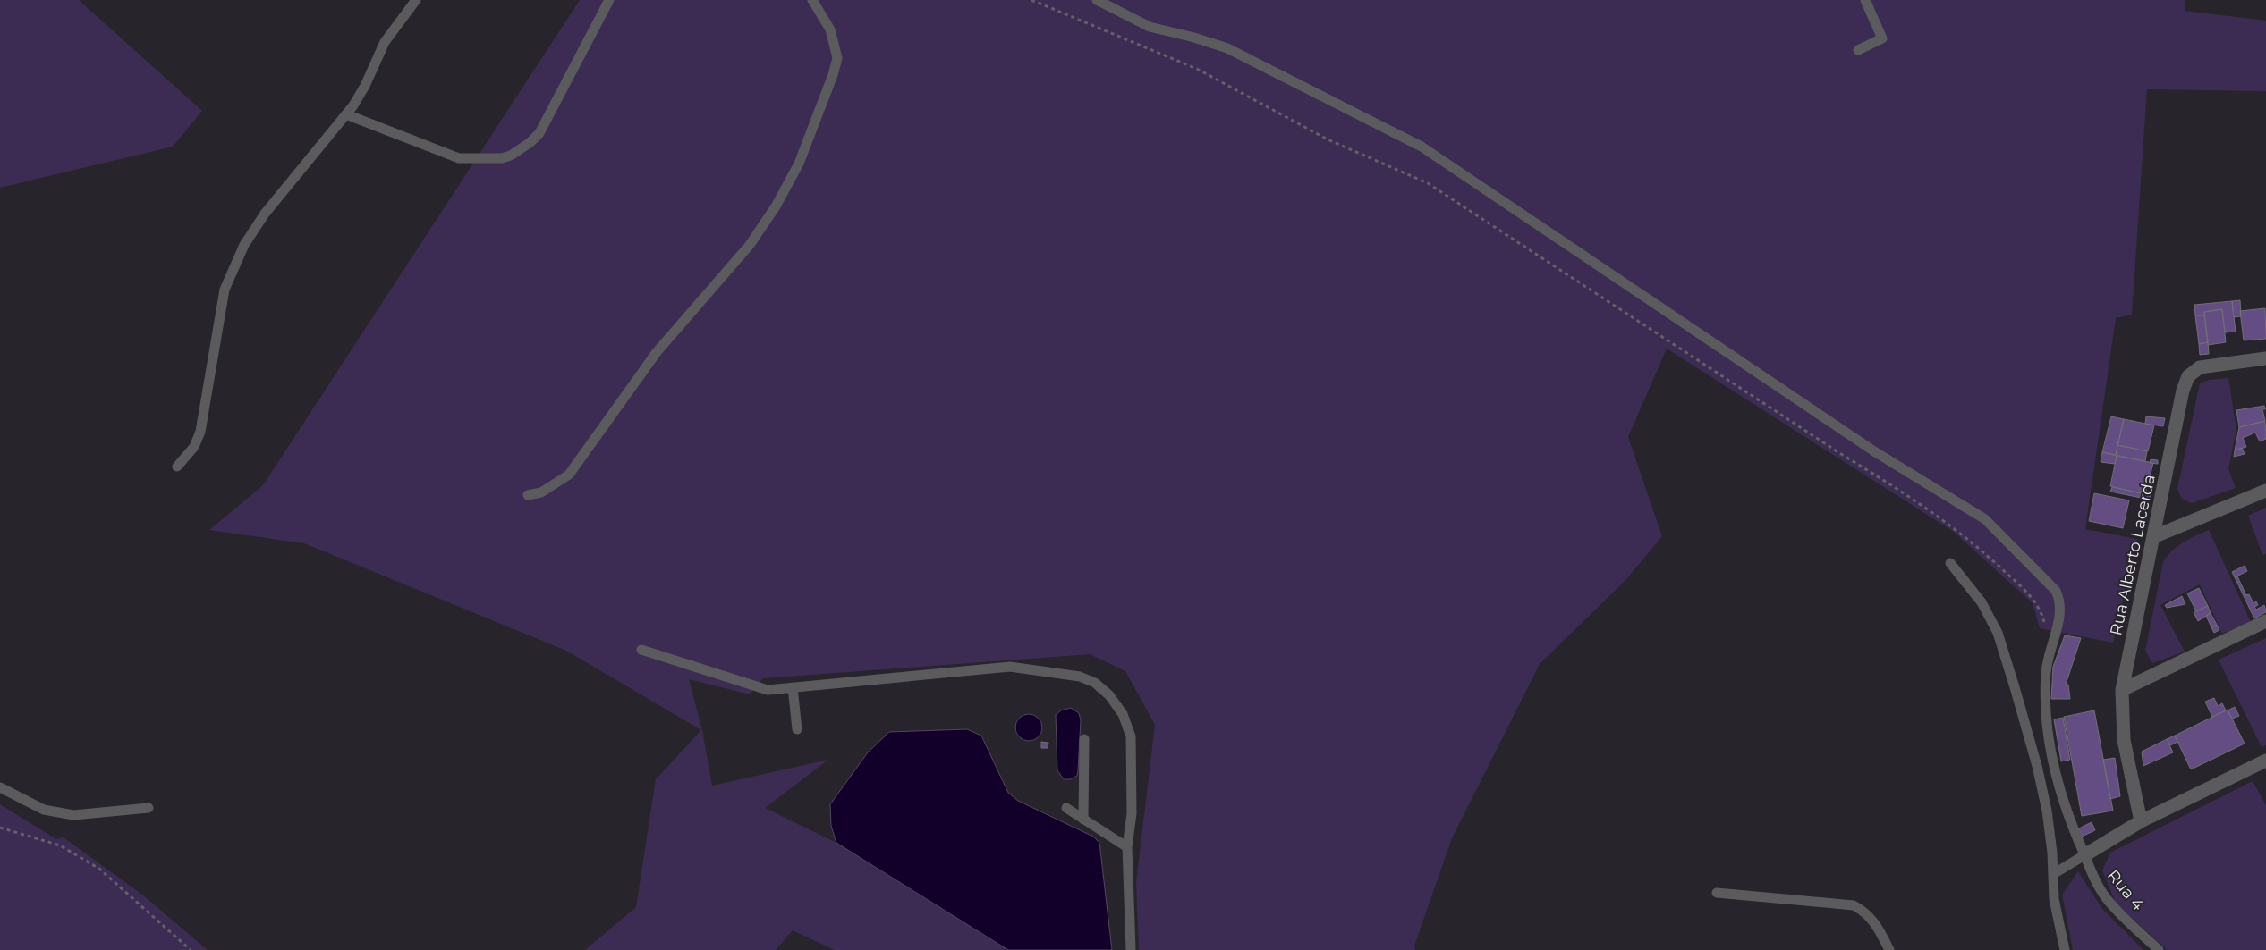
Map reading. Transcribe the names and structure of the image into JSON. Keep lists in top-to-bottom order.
{
  "streets": {
    "street": ["Rua Alberto Lacerda"],
    "lane": ["Rua 4"]
  }
}
